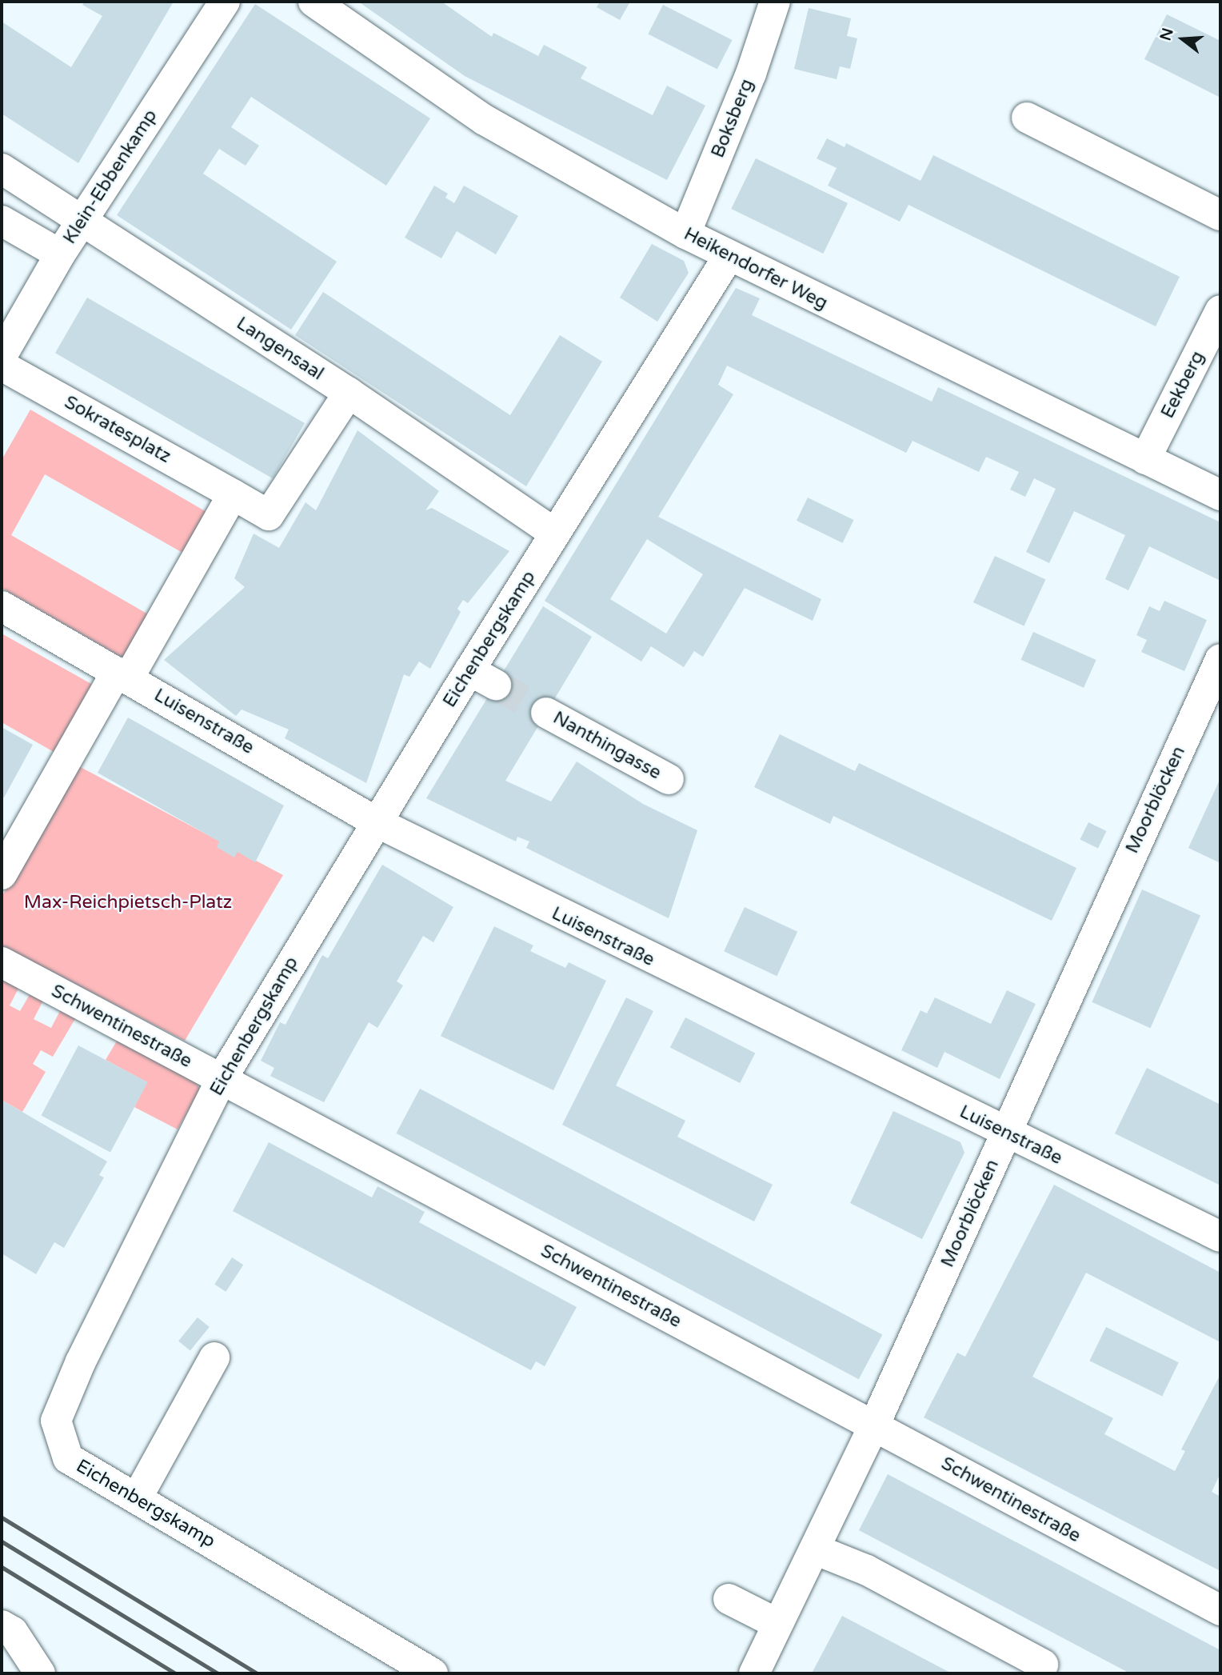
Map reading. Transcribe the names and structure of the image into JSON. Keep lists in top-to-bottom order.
{
  "streets": {
    "street": [
      "Boksberg",
      "Klein-Ebbenkamp",
      "Heikendorfer Weg",
      "Langensaal",
      "Eekberg",
      "Sokratesplatz",
      "Eichenbergskamp",
      "Luisenstraße",
      "Nanthingasse",
      "Moorblöcken",
      "Schwentinestraße"
    ]
  },
  "crossings": [
    ["Boksberg", "Heikendorfer Weg"],
    ["Klein-Ebbenkamp", "Langensaal"],
    ["Heikendorfer Weg", "Eekberg"],
    ["Heikendorfer Weg", "Eichenbergskamp"],
    ["Langensaal", "Sokratesplatz"],
    ["Langensaal", "Eichenbergskamp"],
    ["Eichenbergskamp", "Luisenstraße"],
    ["Eichenbergskamp", "Schwentinestraße"],
    ["Luisenstraße", "Moorblöcken"],
    ["Moorblöcken", "Schwentinestraße"]
  ],
  "parks": ["Max-Reichpietsch-Platz"],
  "north": "left"
}
